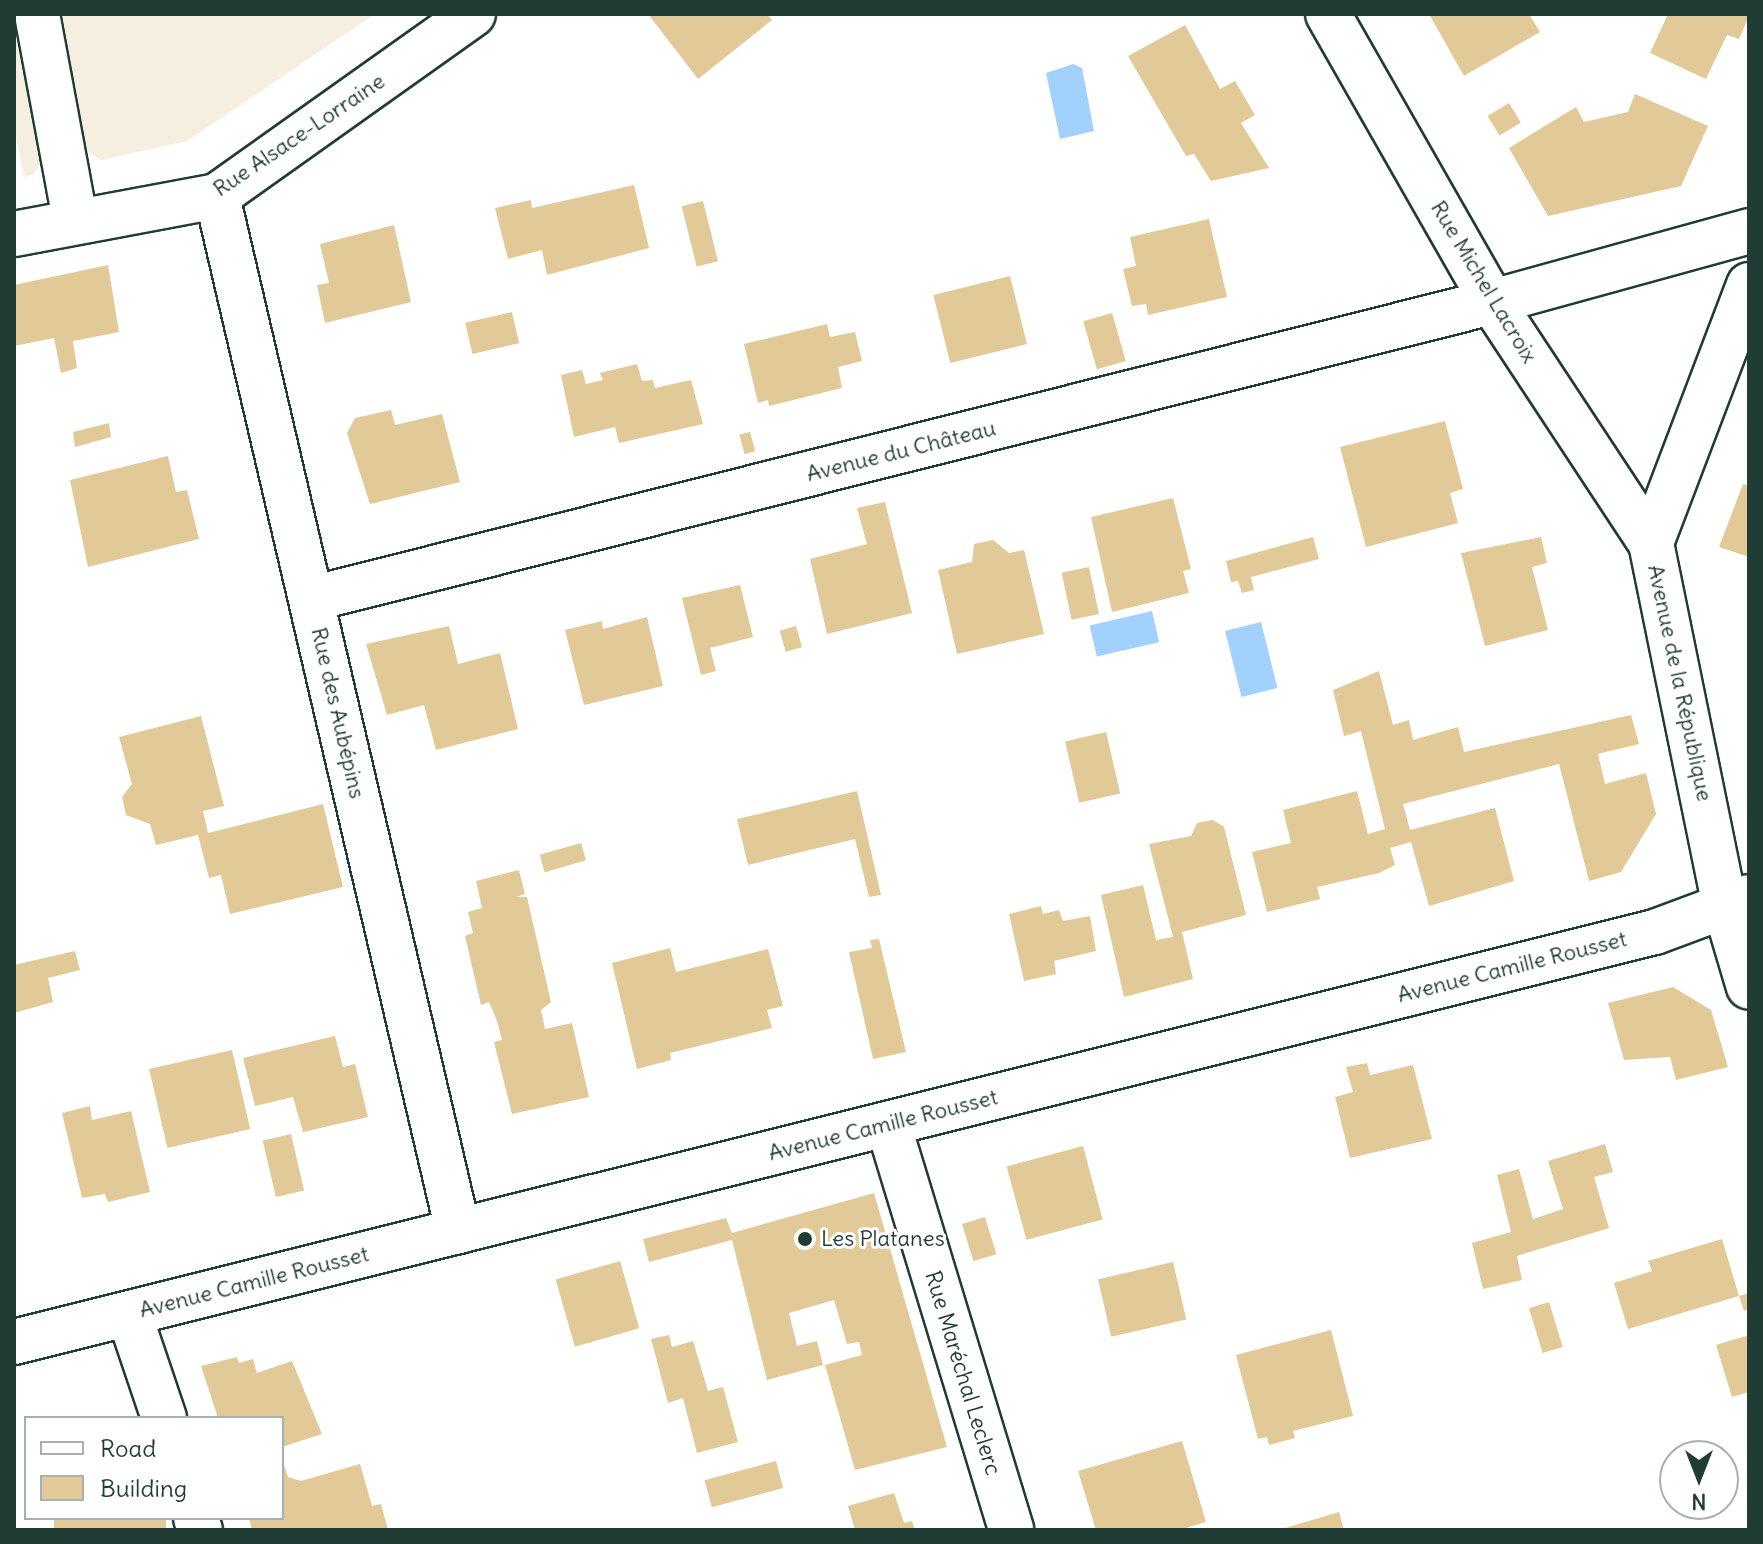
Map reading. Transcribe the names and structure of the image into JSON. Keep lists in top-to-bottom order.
{
  "streets": {
    "street": [
      "Rue Alsace-Lorraine",
      "Rue Michel Lacroix",
      "Avenue du Château",
      "Avenue de la République",
      "Rue des Aubépins",
      "Avenue Camille Rousset",
      "Rue Maréchal Leclerc"
    ]
  },
  "crossings": [
    ["Rue Alsace-Lorraine", "Rue des Aubépins"],
    ["Rue Michel Lacroix", "Avenue du Château"],
    ["Rue Michel Lacroix", "Avenue de la République"],
    ["Avenue du Château", "Rue des Aubépins"],
    ["Avenue de la République", "Avenue Camille Rousset"],
    ["Rue des Aubépins", "Avenue Camille Rousset"],
    ["Avenue Camille Rousset", "Rue Maréchal Leclerc"]
  ],
  "places": ["Les Platanes"],
  "legend": ["Road", "Building"],
  "north": "bottom"
}
